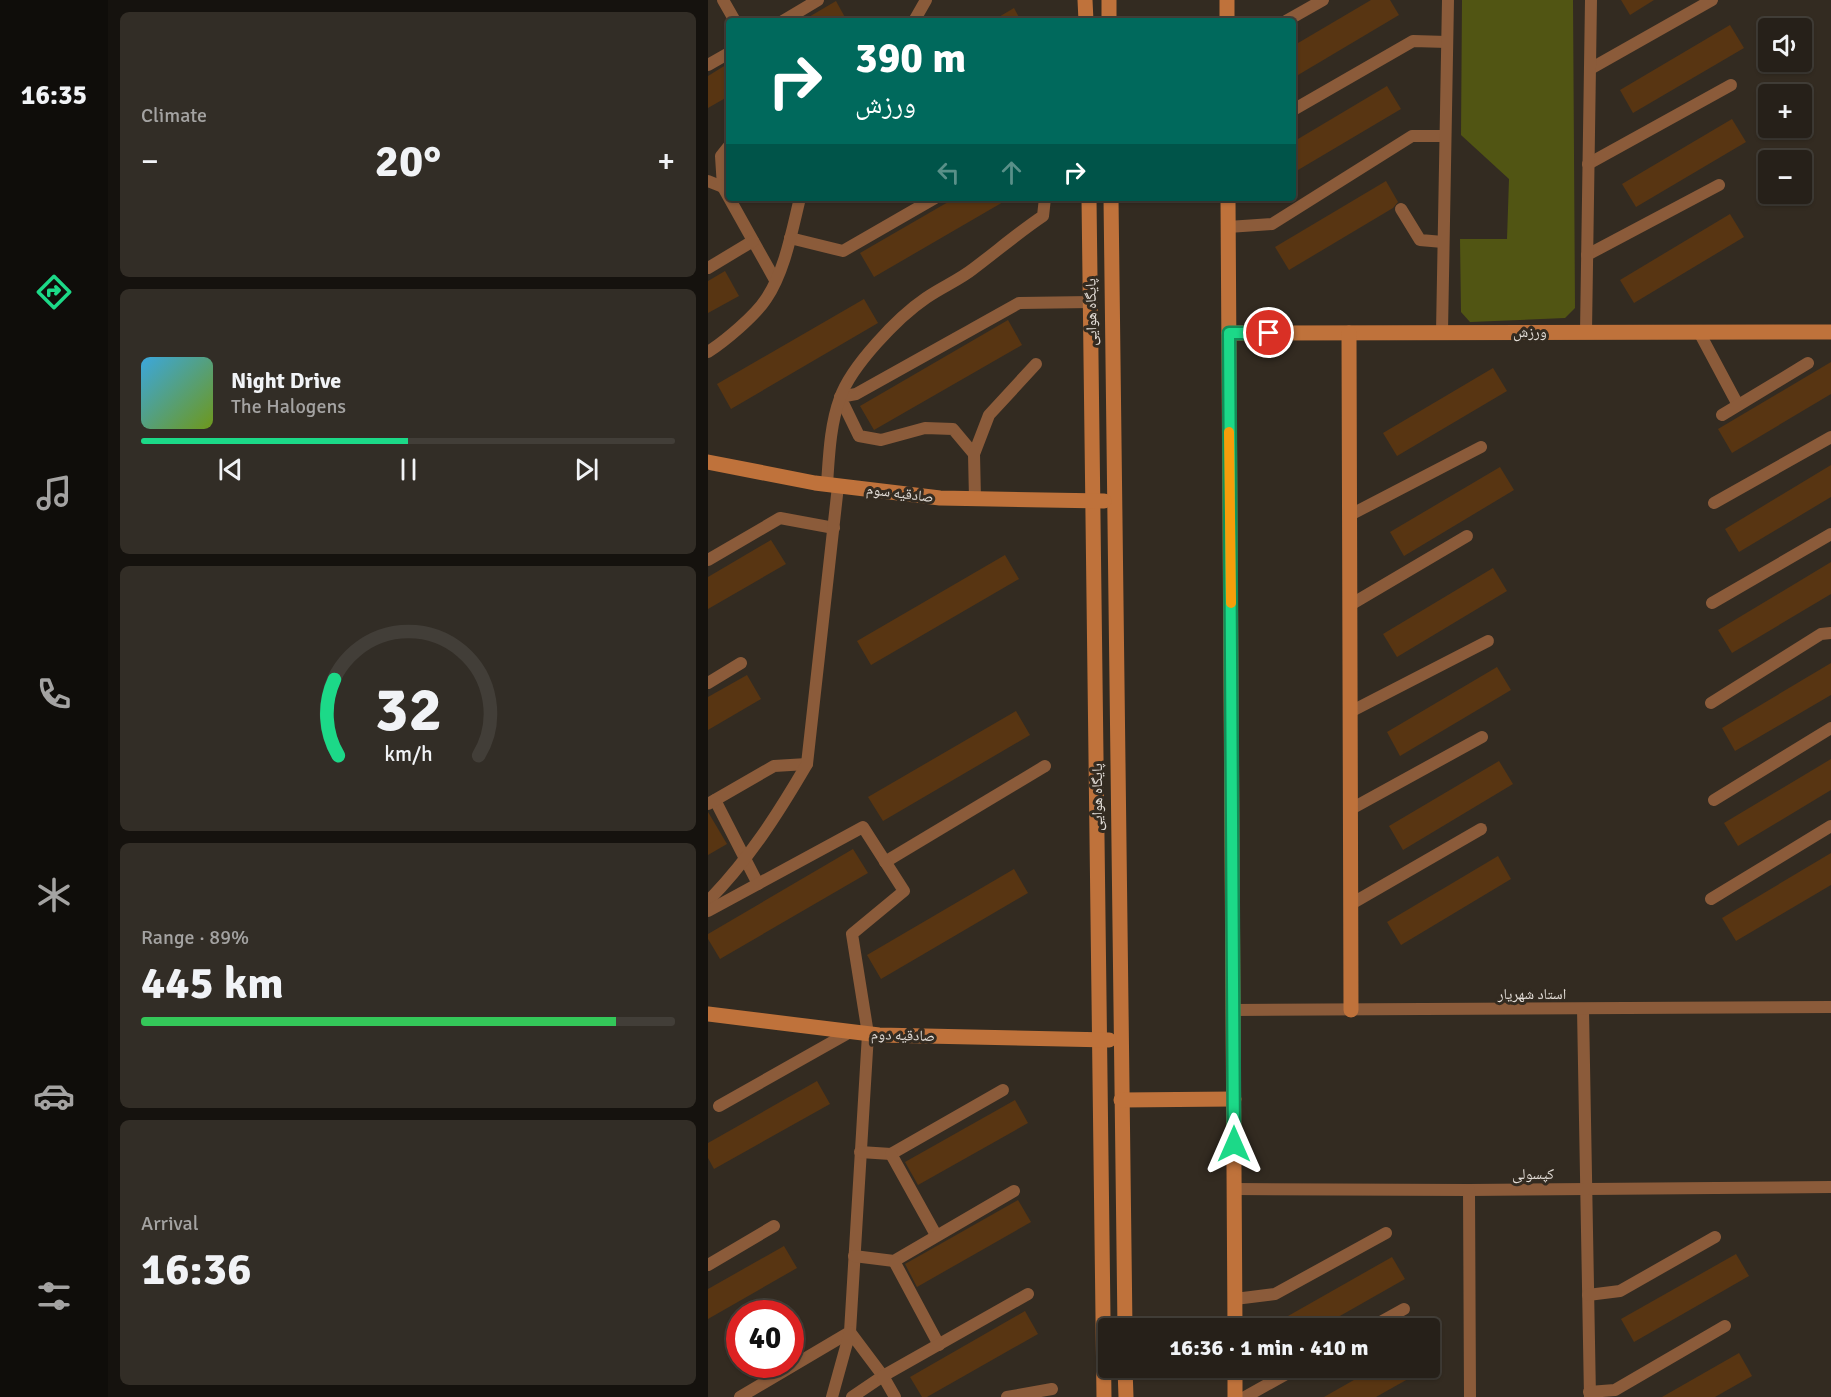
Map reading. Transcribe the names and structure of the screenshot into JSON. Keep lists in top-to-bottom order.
{
  "streets": {
    "street": [
      "پایگاه هوایی",
      "ورزش",
      "صادقیه سوم",
      "استاد شهریار",
      "صادقیه دوم",
      "کپسولی"
    ]
  },
  "crossings": [
    ["پایگاه هوایی", "صادقیه سوم"],
    ["پایگاه هوایی", "صادقیه دوم"]
  ],
  "page": {
    "tabs": "16:35",
    "tile": [
      "Climate",
      ["Range · 89%", "445 km"],
      ["Arrival", "16:36"]
    ],
    "map_buttons": ["+", "−"],
    "turn": ["390 m", "ورزش"],
    "heat": ["−", "20°", "+"],
    "song": ["Night Drive", "The Halogens"],
    "limit": "40",
    "trip": "16:36 · 1 min · 410 m",
    "gauge": ["32", "km/h"]
  }
}
